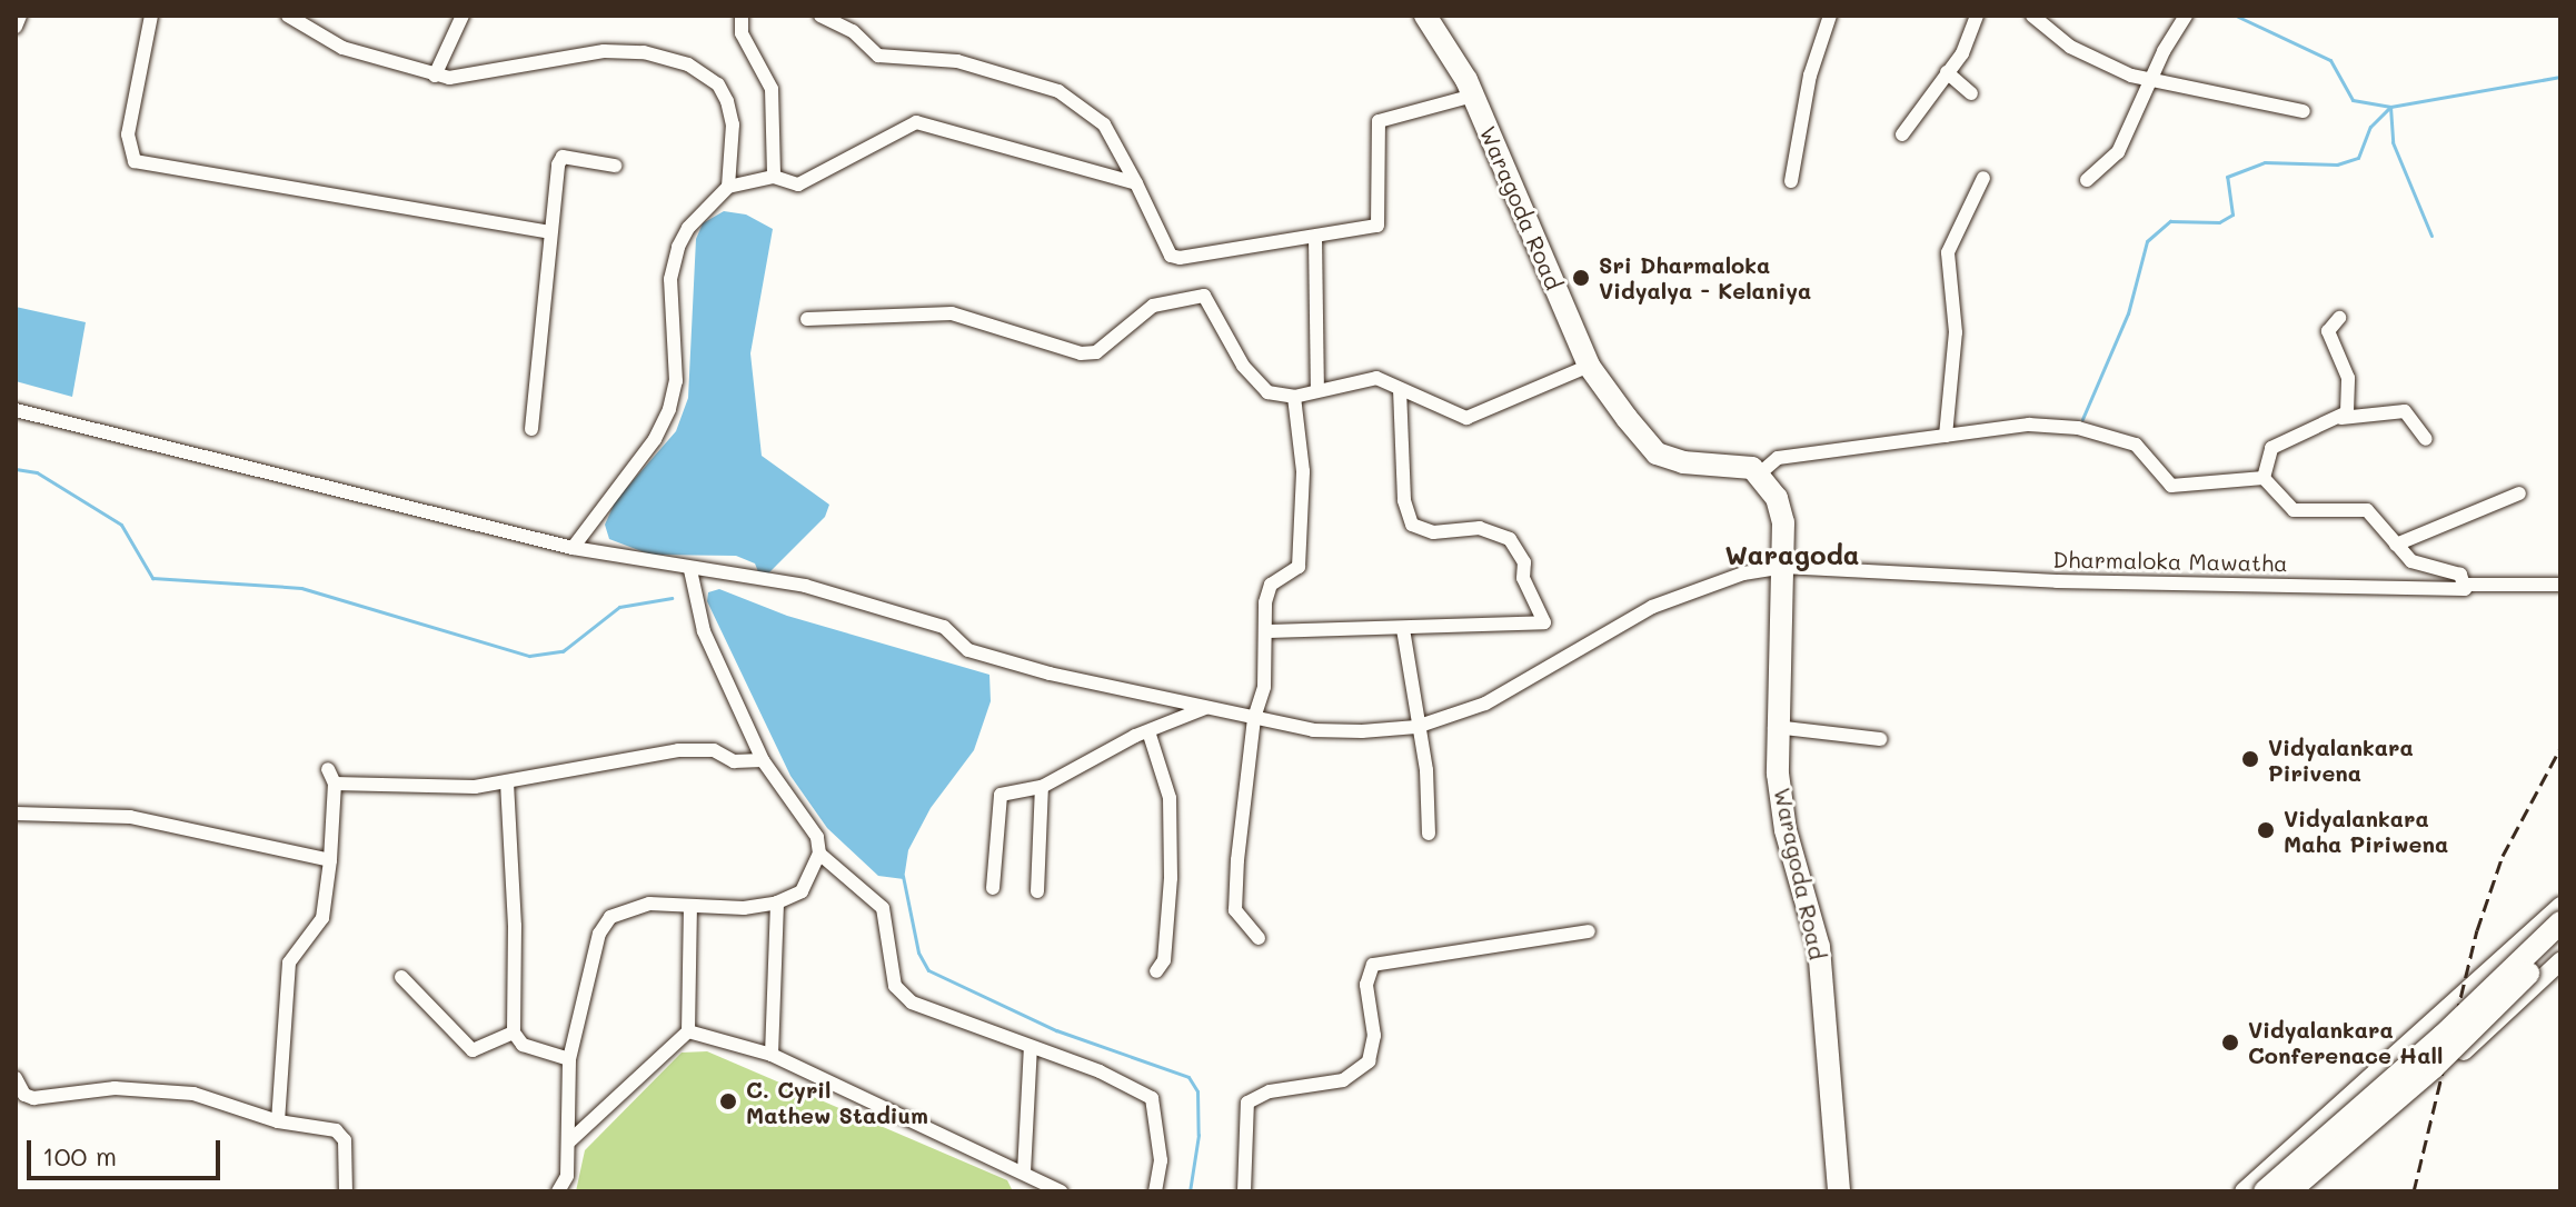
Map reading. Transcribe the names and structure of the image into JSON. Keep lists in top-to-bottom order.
{
  "streets": {
    "main road": ["Waragoda Road"],
    "street": ["Dharmaloka Mawatha"]
  },
  "crossings": [
    ["Waragoda Road", "Dharmaloka Mawatha"]
  ],
  "districts": ["Waragoda"],
  "places": [
    "Sri Dharmaloka Vidyalya - Kelaniya",
    "Vidyalankara Pirivena",
    "Vidyalankara Maha Piriwena",
    "Vidyalankara Conferenace Hall",
    "C. Cyril Mathew Stadium"
  ],
  "scale_bar": "100 m"
}
